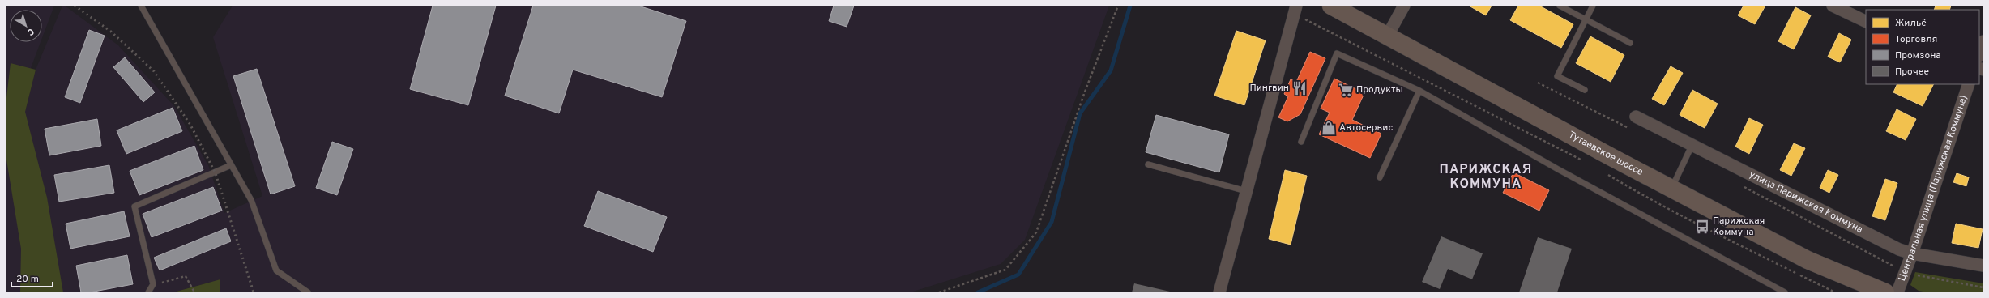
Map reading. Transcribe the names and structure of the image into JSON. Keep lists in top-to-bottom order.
{
  "streets": {
    "main road": ["Тутаевское шоссе"],
    "street": ["Центральная улица (Парижская Коммуна)", "улица Парижская Коммуна"]
  },
  "crossings": [
    ["Центральная улица (Парижская Коммуна)", "улица Парижская Коммуна"]
  ],
  "districts": ["ПАРИЖСКАЯ КОММУНА"],
  "places": {
    "restaurant": ["Пингвин"],
    "supermarket": ["Продукты"],
    "shop": ["Автосервис"],
    "bus stop": ["Парижская Коммуна"]
  },
  "legend": [
    "Жильё",
    "Торговля",
    "Промзона",
    "Прочее"
  ],
  "scale_bar": "20 m",
  "north": "bottom right"
}
